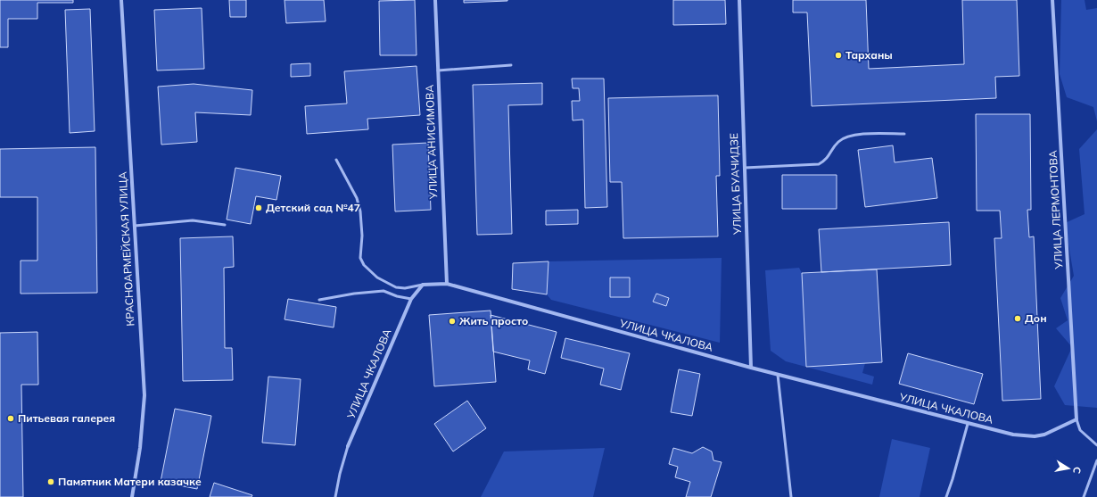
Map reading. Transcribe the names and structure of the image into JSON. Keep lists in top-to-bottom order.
{
  "streets": {
    "street": [
      "УЛИЦА АНИСИМОВА",
      "УЛИЦА БУАЧИДЗЕ",
      "УЛИЦА ЛЕРМОНТОВА",
      "КРАСНОАРМЕЙСКАЯ УЛИЦА",
      "УЛИЦА ЧКАЛОВА"
    ]
  },
  "crossings": [
    ["УЛИЦА АНИСИМОВА", "УЛИЦА ЧКАЛОВА"],
    ["УЛИЦА БУАЧИДЗЕ", "УЛИЦА ЧКАЛОВА"],
    ["УЛИЦА ЛЕРМОНТОВА", "УЛИЦА ЧКАЛОВА"]
  ],
  "places": [
    "Тарханы",
    "Детский сад №47",
    "Дон",
    "Жить просто",
    "Питьевая галерея",
    "Памятник Матери казачке"
  ],
  "north": "right"
}
